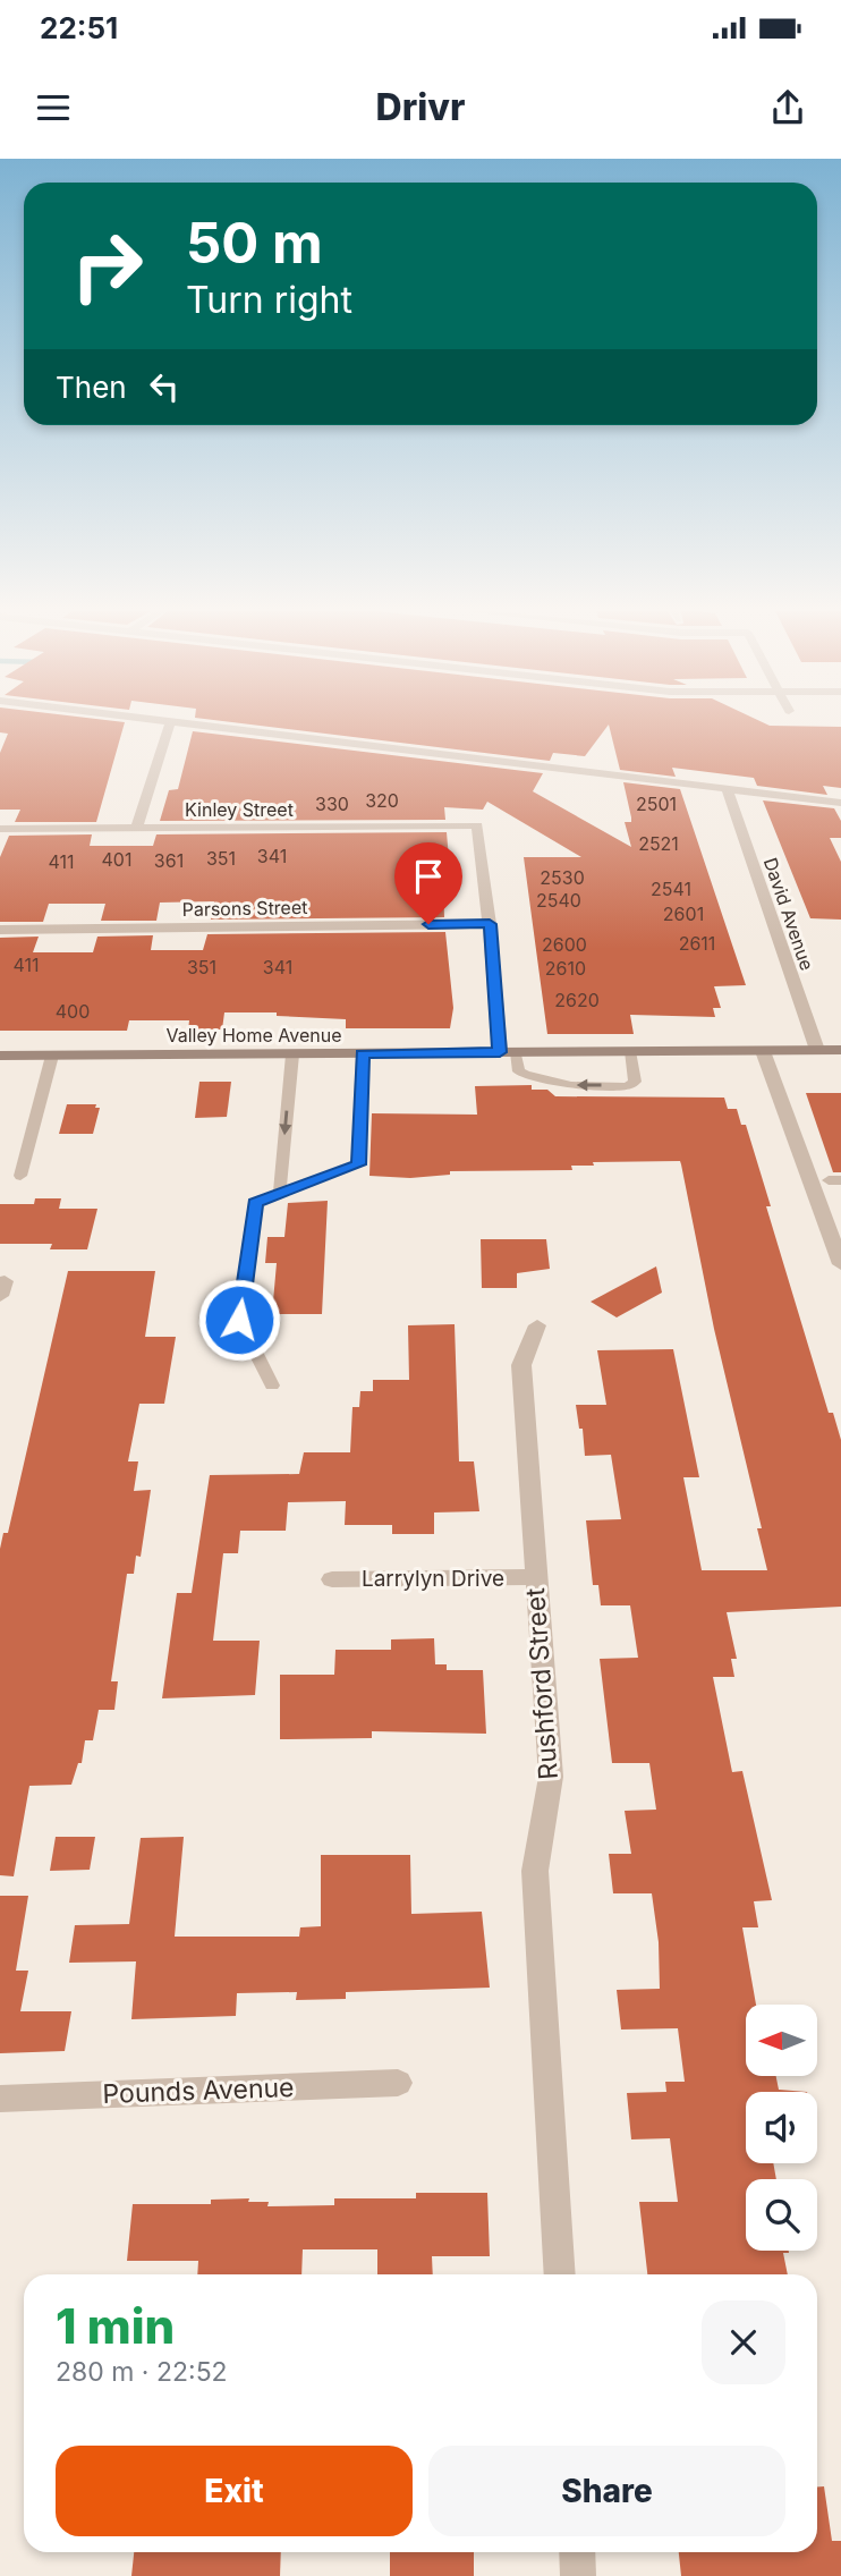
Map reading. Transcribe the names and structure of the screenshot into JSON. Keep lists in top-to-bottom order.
{
  "streets": {
    "street": [
      "Kinley Street",
      "Parsons Street",
      "David Avenue",
      "Valley Home Avenue",
      "Larrylyn Drive",
      "Rushford Street",
      "Pounds Avenue"
    ]
  },
  "crossings": [
    ["Kinley Street", "Parsons Street"],
    ["David Avenue", "Valley Home Avenue"],
    ["Larrylyn Drive", "Rushford Street"]
  ],
  "house_numbers": [
    "320",
    "330",
    "2501",
    "2521",
    "341",
    "351",
    "401",
    "361",
    "411",
    "2530",
    "2541",
    "2540",
    "2601",
    "2611",
    "2600",
    "411",
    "351",
    "341",
    "2610",
    "2620",
    "400"
  ],
  "north": "left",
  "page": {
    "status": "22:51",
    "header": "Drivr",
    "turn": ["50 m", "Turn right"],
    "then": "Then",
    "heading": ["1 min", "280 m · 22:52"],
    "buttons": ["Exit", "Share"]
  }
}
